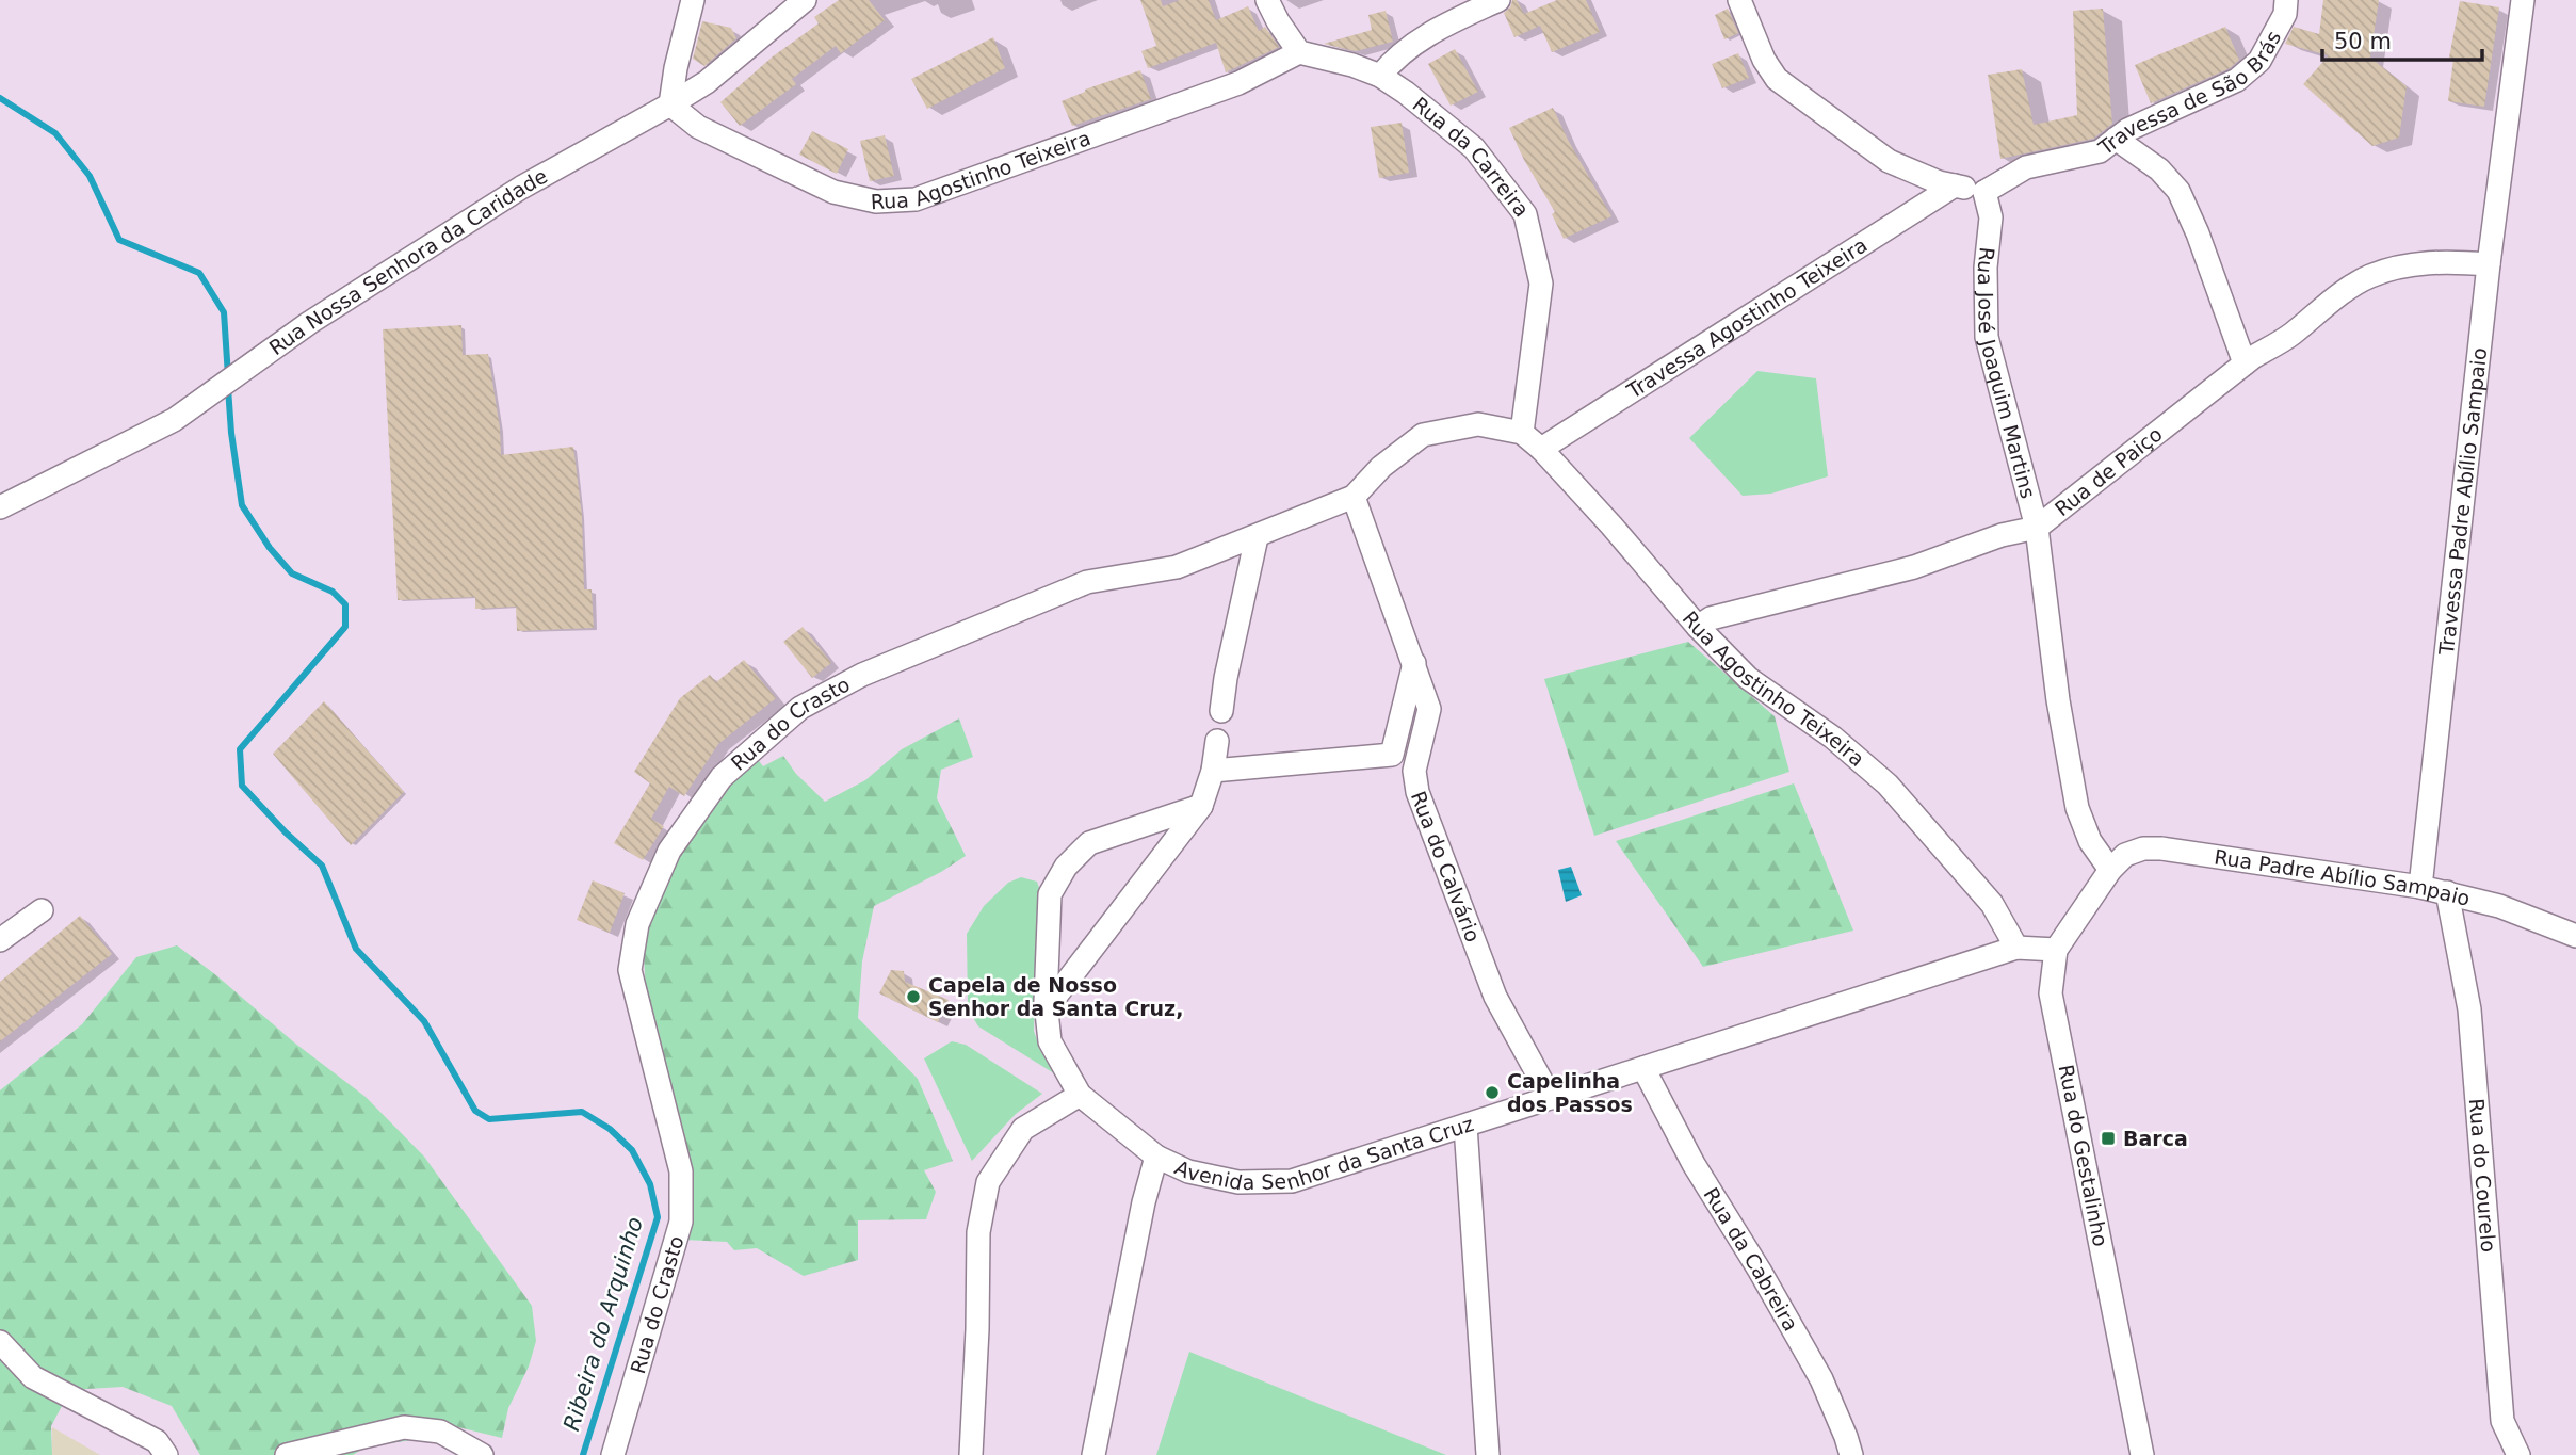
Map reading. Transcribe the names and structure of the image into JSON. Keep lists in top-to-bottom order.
{
  "streets": {
    "street": [
      "Travessa de São Brás",
      "Rua da Carreira",
      "Rua Agostinho Teixeira",
      "Rua Nossa Senhora da Caridade",
      "Travessa Agostinho Teixeira",
      "Rua José Joaquim Martins",
      "Rua de Paiço",
      "Travessa Padre Abílio Sampaio",
      "Rua do Crasto",
      "Rua do Calvário",
      "Rua Padre Abílio Sampaio",
      "Avenida Senhor da Santa Cruz",
      "Rua do Gestalinho",
      "Rua do Courelo",
      "Rua da Cabreira"
    ]
  },
  "crossings": [
    ["Travessa de São Brás", "Rua José Joaquim Martins"],
    ["Rua da Carreira", "Rua Agostinho Teixeira"],
    ["Rua da Carreira", "Rua do Crasto"],
    ["Rua Agostinho Teixeira", "Rua Nossa Senhora da Caridade"],
    ["Rua Agostinho Teixeira", "Travessa Agostinho Teixeira"],
    ["Rua Agostinho Teixeira", "Rua de Paiço"],
    ["Rua Agostinho Teixeira", "Rua do Crasto"],
    ["Rua Agostinho Teixeira", "Avenida Senhor da Santa Cruz"],
    ["Rua José Joaquim Martins", "Rua de Paiço"],
    ["Rua José Joaquim Martins", "Rua Padre Abílio Sampaio"],
    ["Rua José Joaquim Martins", "Rua do Gestalinho"],
    ["Rua de Paiço", "Travessa Padre Abílio Sampaio"],
    ["Travessa Padre Abílio Sampaio", "Rua Padre Abílio Sampaio"],
    ["Rua do Crasto", "Rua do Calvário"],
    ["Rua do Calvário", "Avenida Senhor da Santa Cruz"],
    ["Rua Padre Abílio Sampaio", "Rua do Gestalinho"],
    ["Rua Padre Abílio Sampaio", "Rua do Courelo"],
    ["Avenida Senhor da Santa Cruz", "Rua do Gestalinho"],
    ["Avenida Senhor da Santa Cruz", "Rua da Cabreira"]
  ],
  "water": ["Ribeira do Arquinho"],
  "places": {
    "other": ["Capela de Nosso Senhor da Santa Cruz,", "Capelinha dos Passos"],
    "transit": ["Barca"]
  },
  "scale_bar": "50 m"
}
